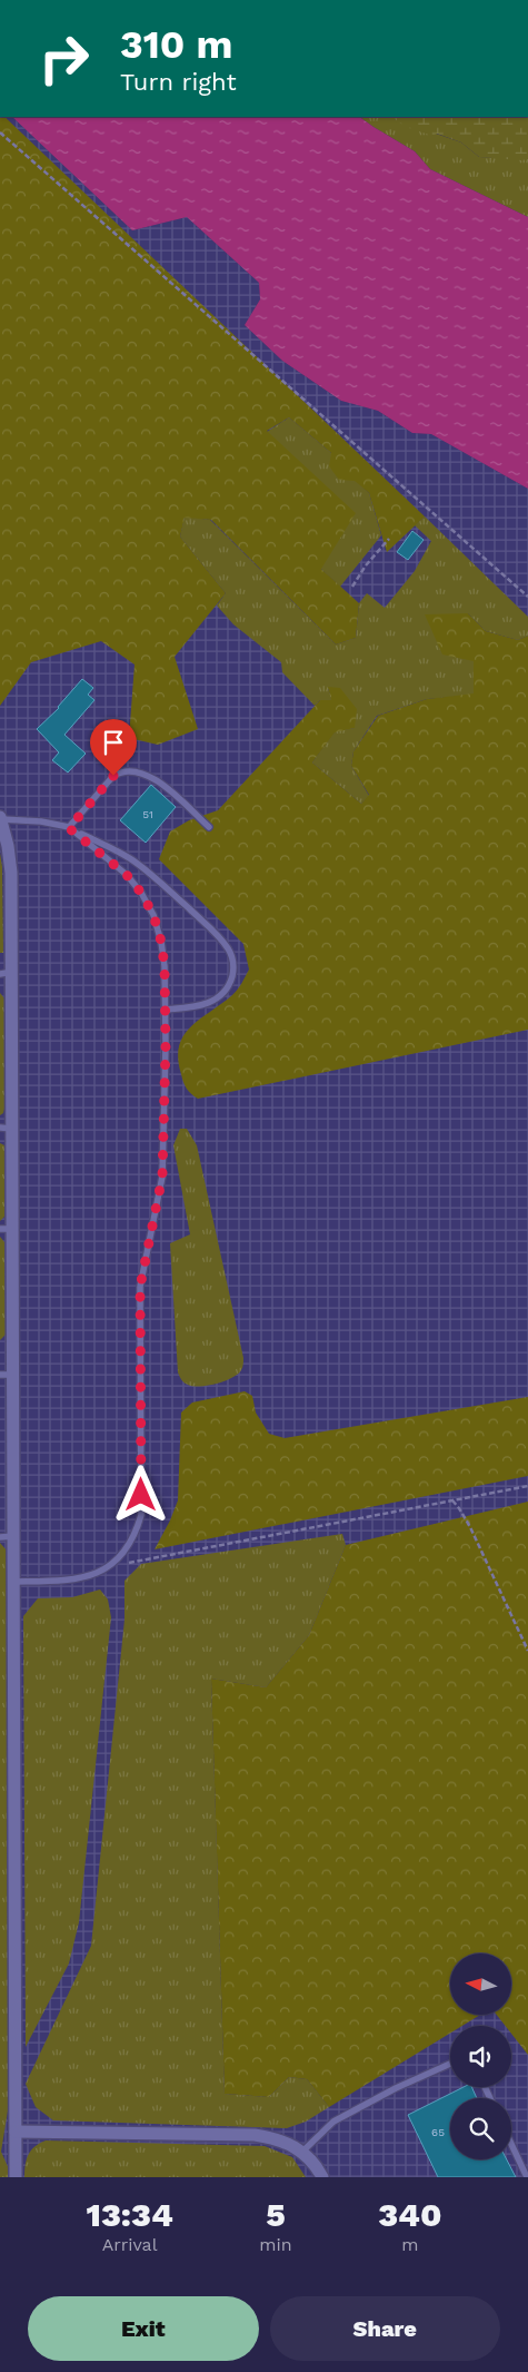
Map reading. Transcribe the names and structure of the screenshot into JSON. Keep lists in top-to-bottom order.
{
  "house_numbers": ["51", "65"],
  "north": "left",
  "page": {
    "turn": ["310 m", "Turn right"],
    "eta": [
      "13:34",
      "Arrival",
      "5",
      "min",
      "340",
      "m"
    ],
    "buttons": ["Exit", "Share"]
  }
}
